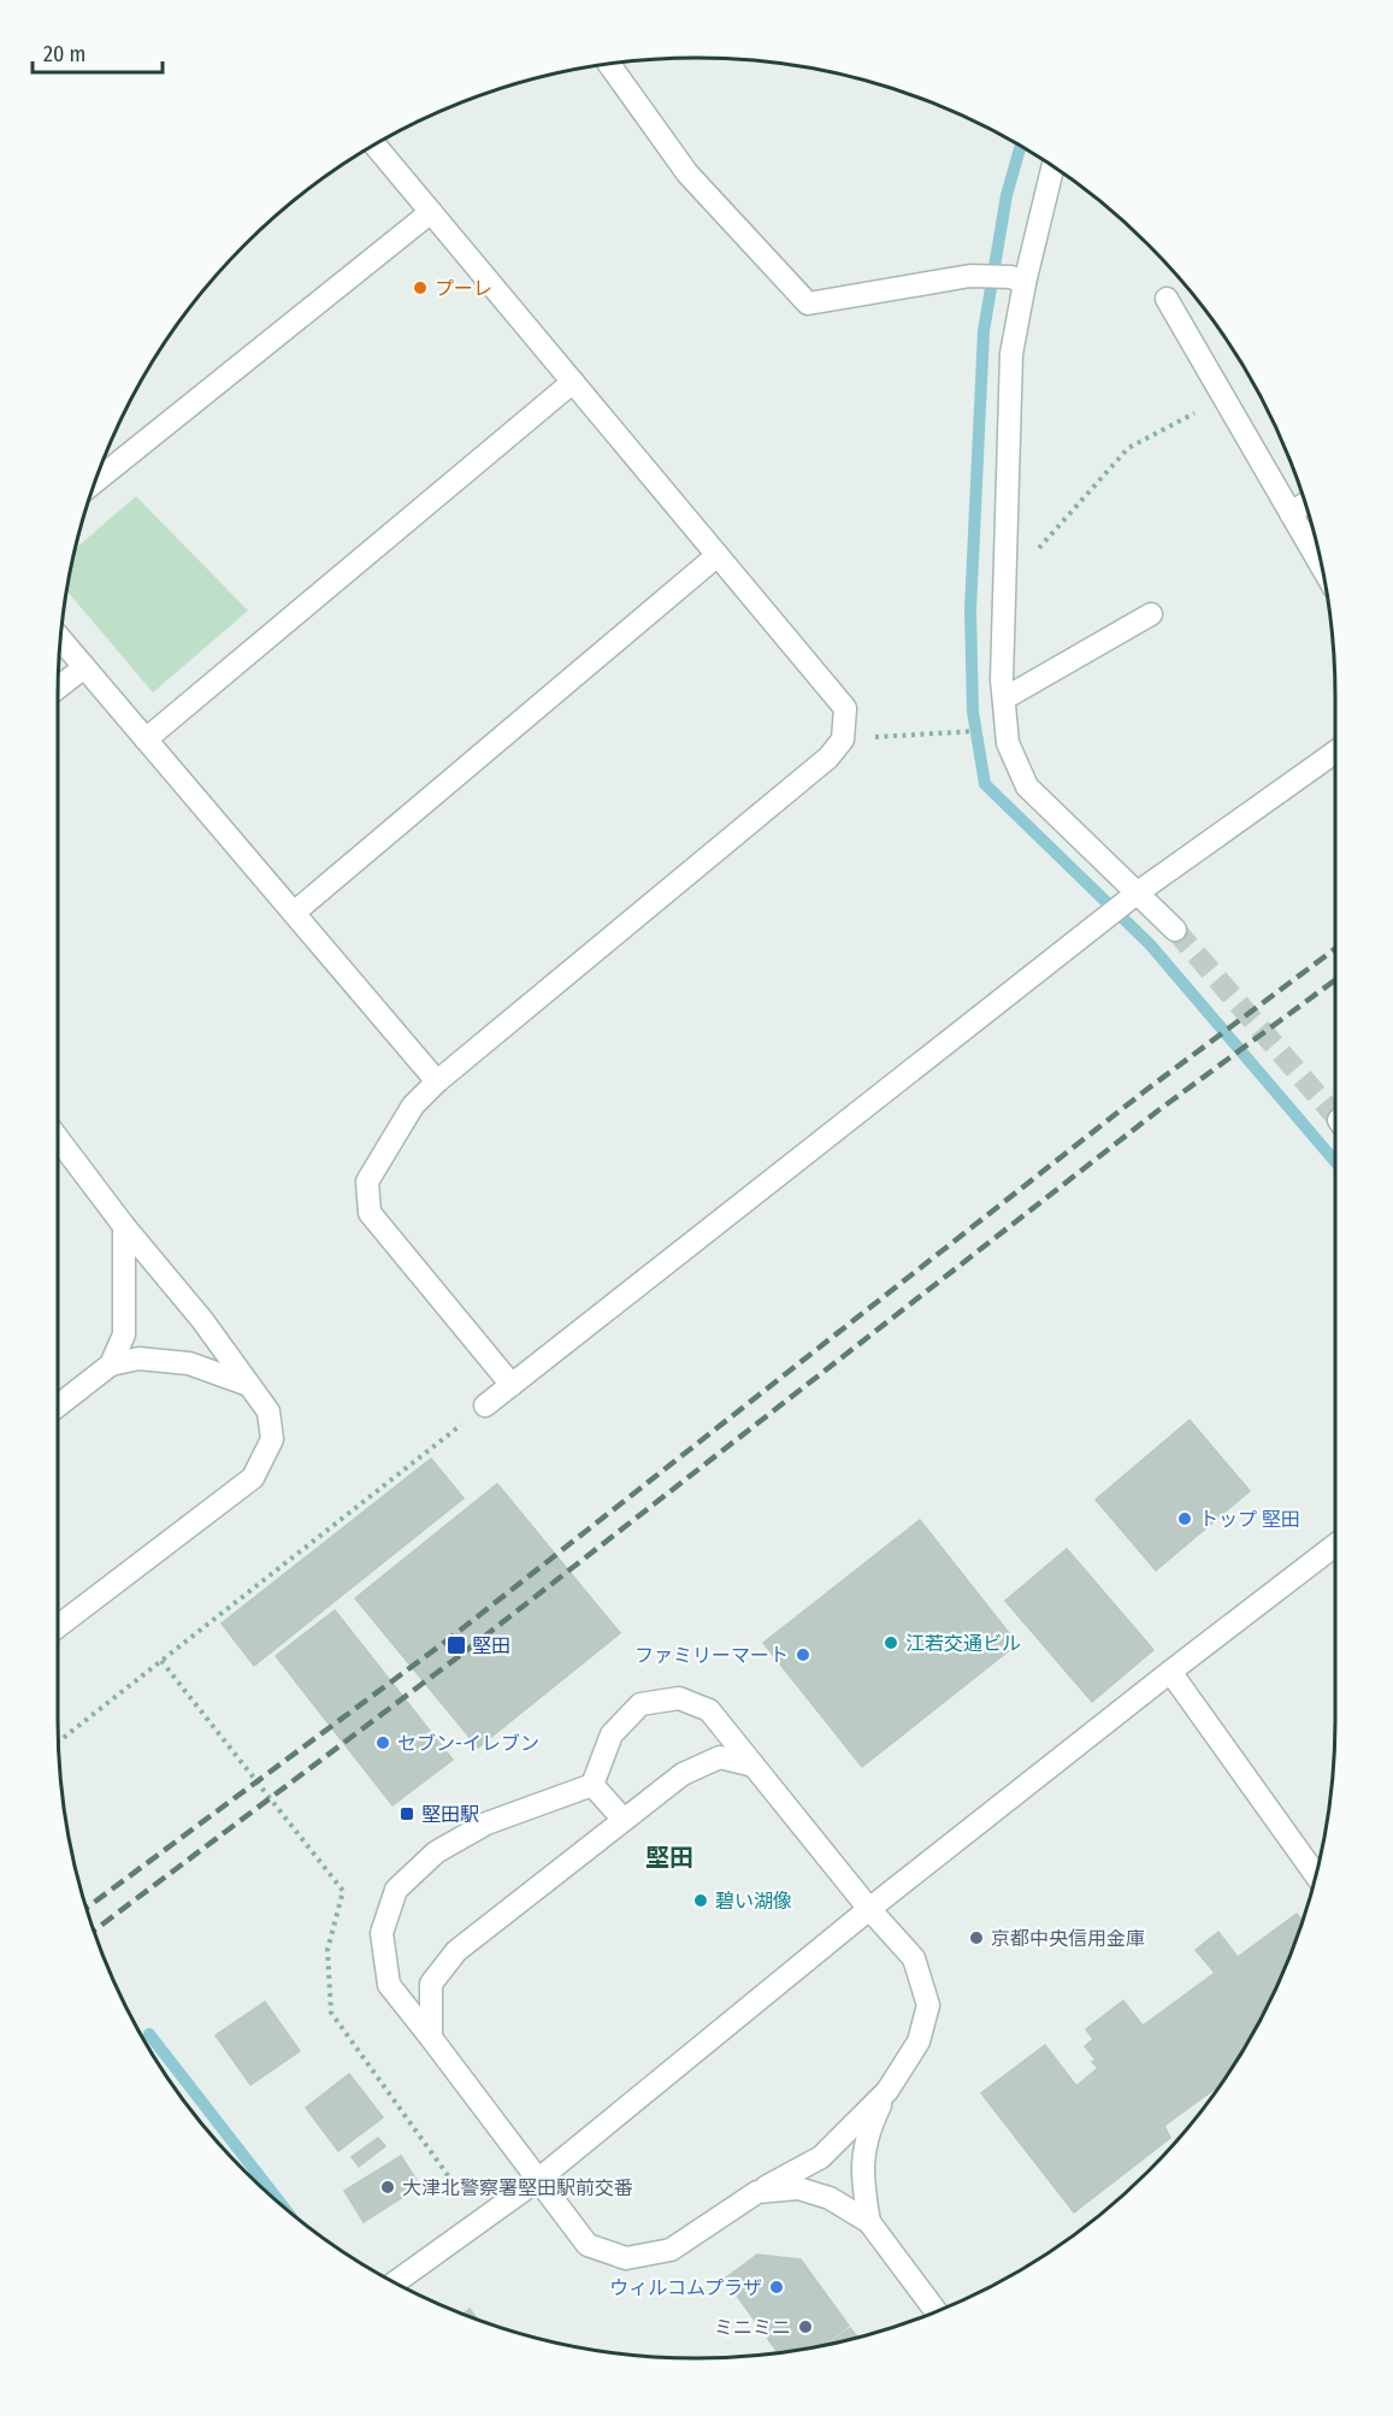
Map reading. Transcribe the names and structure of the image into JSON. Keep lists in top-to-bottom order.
{
  "districts": ["堅田"],
  "places": {
    "other": [
      "プーレ",
      "トップ 堅田",
      "江若交通ビル",
      "ファミリーマート",
      "セブン-イレブン",
      "碧い湖像",
      "京都中央信用金庫",
      "大津北警察署堅田駅前交番",
      "ウィルコムプラザ",
      "ミニミニ"
    ],
    "transit": ["堅田", "堅田駅"]
  },
  "scale_bar": "20 m"
}
